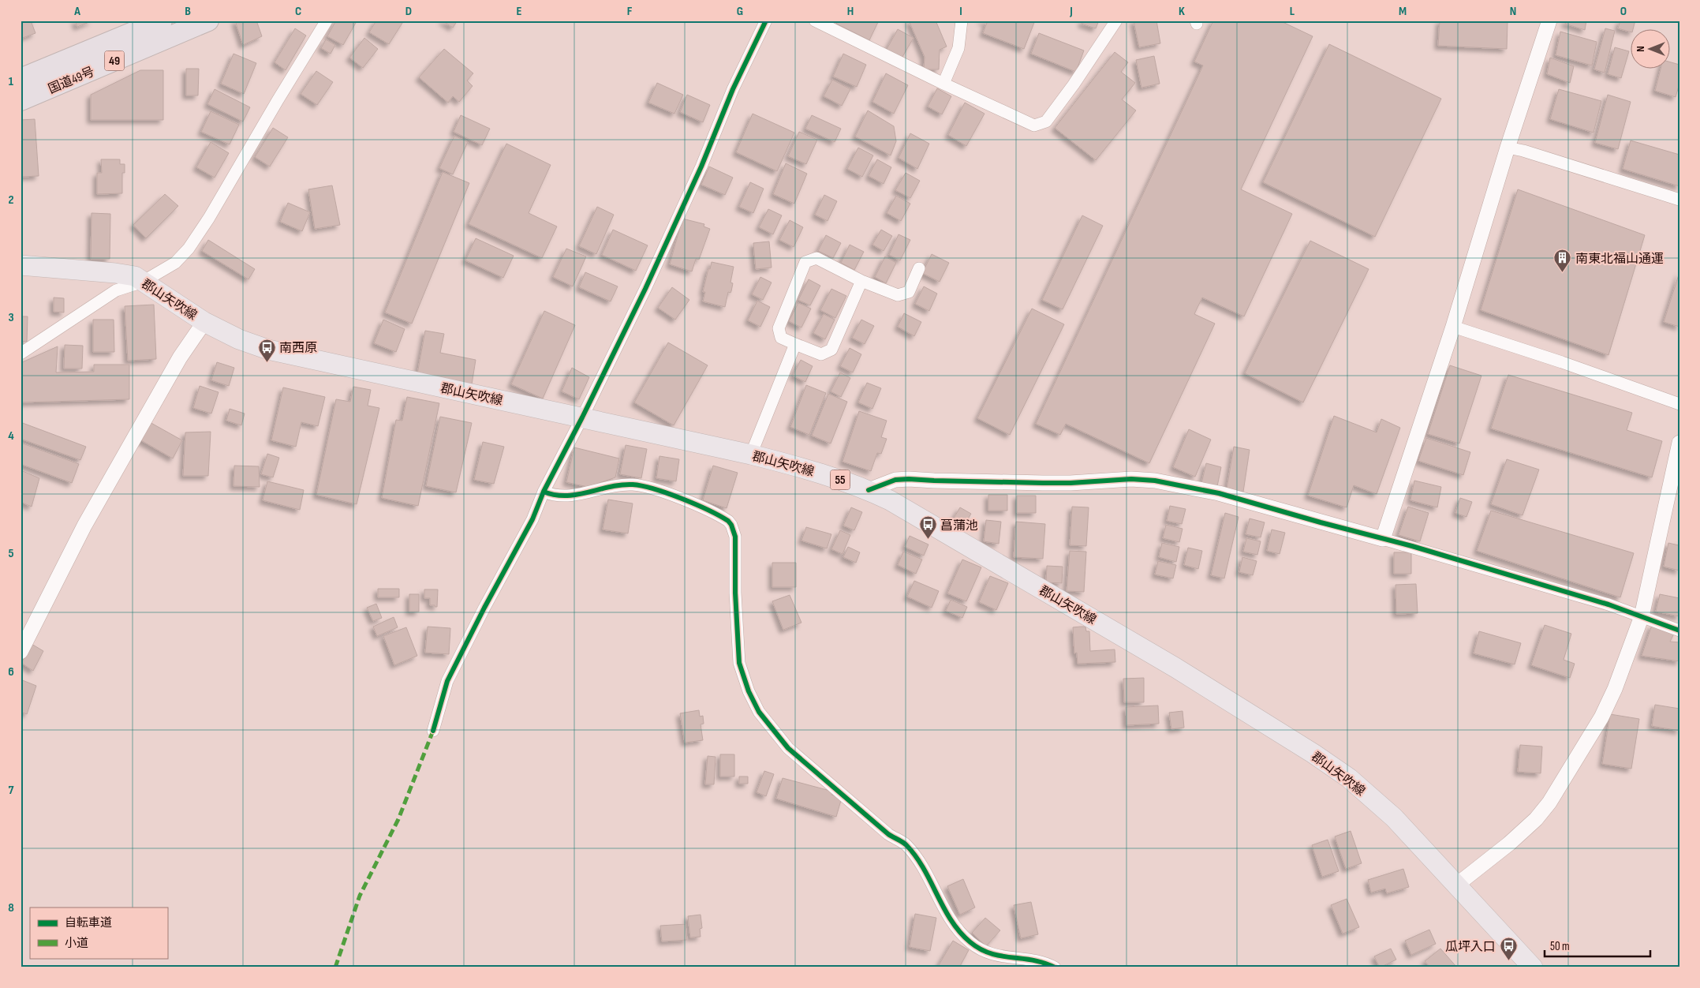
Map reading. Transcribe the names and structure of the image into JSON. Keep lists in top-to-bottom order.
{
  "streets": {
    "highway": ["49", "国道49号"],
    "main road": ["郡山矢吹線", "55"]
  },
  "places": {
    "building": ["南東北福山通運"],
    "bus stop": ["南西原", "菖蒲池", "瓜坪入口"]
  },
  "legend": ["自転車道", "小道"],
  "scale_bar": "50 m",
  "north": "left",
  "grid": {
    "columns": [
      "A",
      "B",
      "C",
      "D",
      "E",
      "F",
      "G",
      "H",
      "I",
      "J",
      "K",
      "L",
      "M",
      "N",
      "O"
    ],
    "rows": [
      "1",
      "2",
      "3",
      "4",
      "5",
      "6",
      "7",
      "8"
    ]
  }
}
